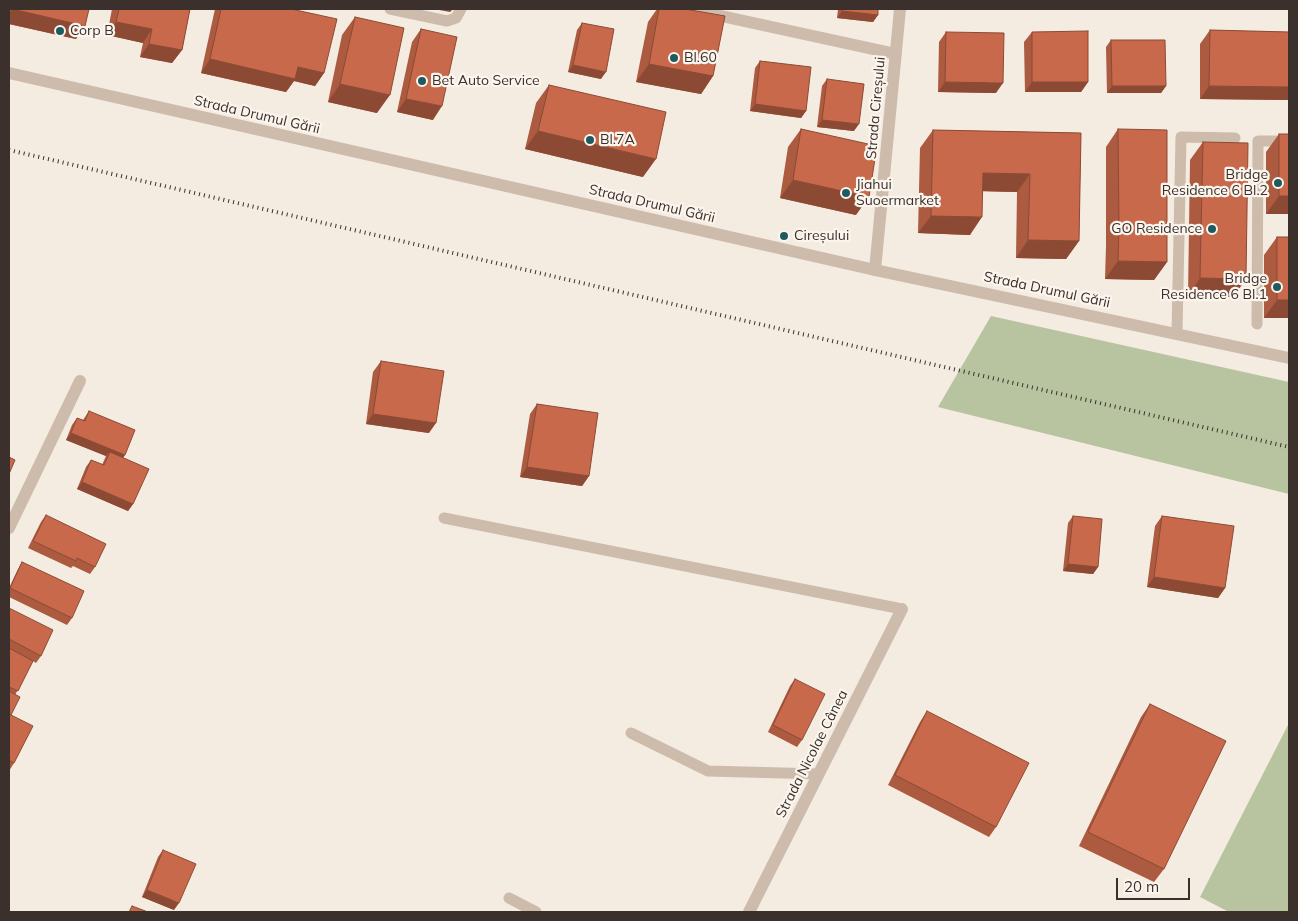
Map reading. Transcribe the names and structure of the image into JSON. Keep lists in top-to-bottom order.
{
  "streets": {
    "street": ["Strada Cireșului", "Strada Drumul Gării", "Strada Nicolae Cânea"]
  },
  "crossings": [
    ["Strada Cireșului", "Strada Drumul Gării"]
  ],
  "places": [
    "Corp B",
    "Bl.60",
    "Bet Auto Service",
    "Bl.7A",
    "Bridge Residence 6 Bl.2",
    "Jiahui Suoermarket",
    "GO Residence",
    "Cireșului",
    "Bridge Residence 6 Bl.1"
  ],
  "scale_bar": "20 m"
}
